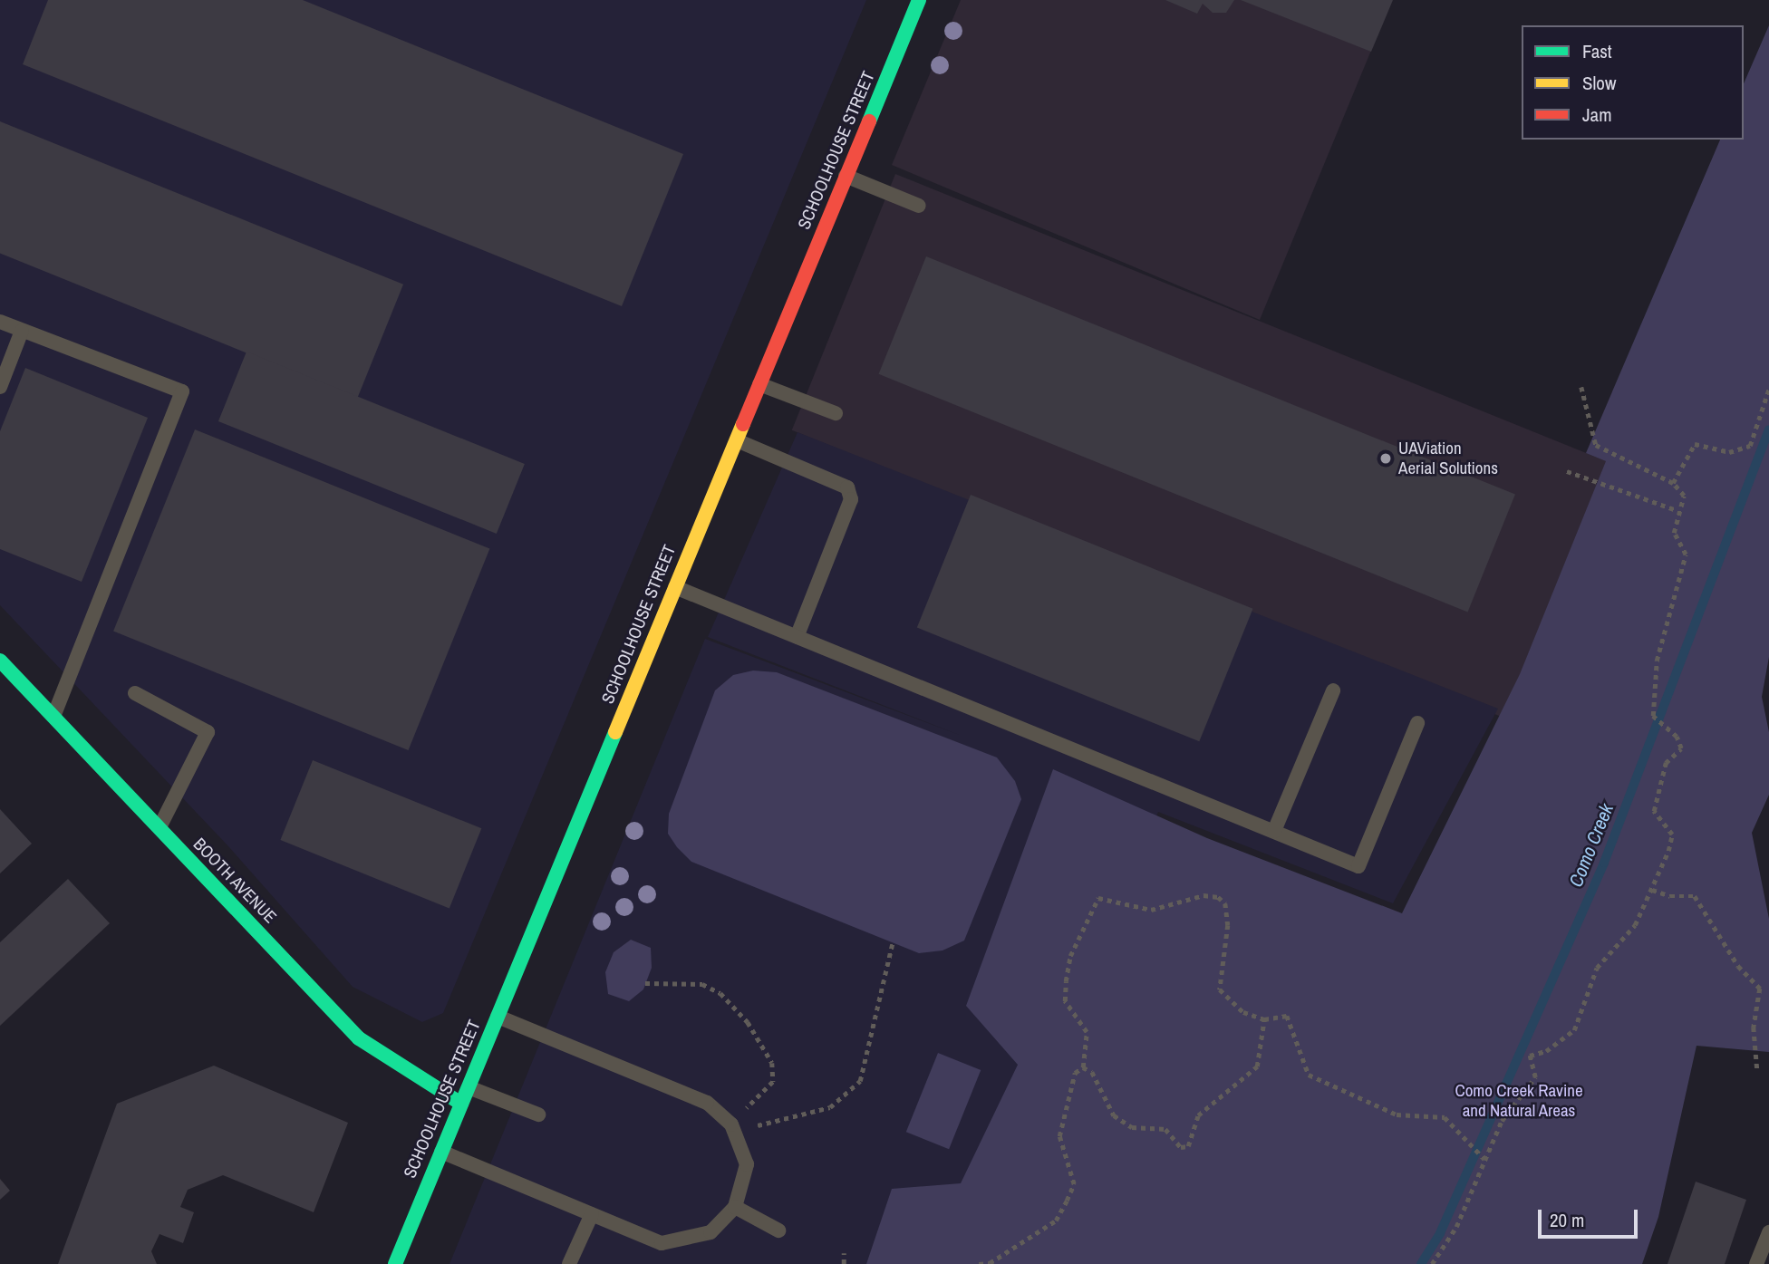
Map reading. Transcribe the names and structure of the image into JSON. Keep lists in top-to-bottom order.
{
  "streets": {
    "main road": ["SCHOOLHOUSE STREET", "BOOTH AVENUE"]
  },
  "crossings": [
    ["SCHOOLHOUSE STREET", "BOOTH AVENUE"]
  ],
  "water": ["Como Creek"],
  "parks": ["Como Creek Ravine and Natural Areas"],
  "places": ["UAViation Aerial Solutions"],
  "legend": ["Fast", "Slow", "Jam"],
  "scale_bar": "20 m"
}
